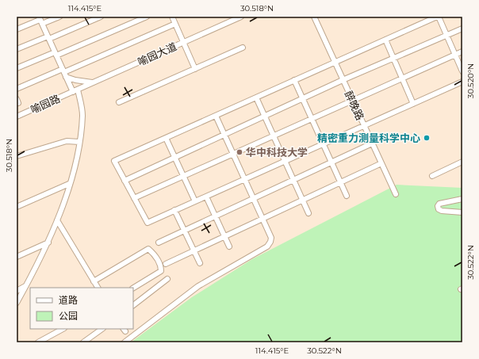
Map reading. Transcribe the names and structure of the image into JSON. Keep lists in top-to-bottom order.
{
  "streets": {
    "street": ["喻园大道", "喻园路", "醉晚路"]
  },
  "crossings": [
    ["喻园大道", "喻园路"]
  ],
  "places": ["精密重力测量科学中心", "华中科技大学"],
  "legend": ["道路", "公园"],
  "coordinates": [
    "114.415°E",
    "30.518°N",
    "30.520°N",
    "30.522°N"
  ]
}
